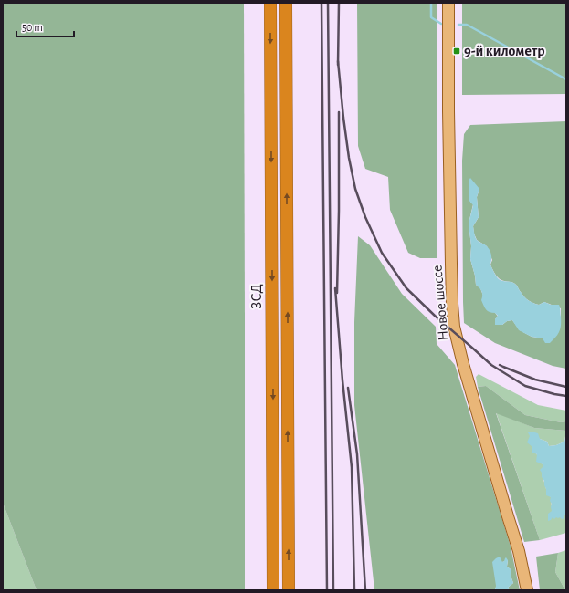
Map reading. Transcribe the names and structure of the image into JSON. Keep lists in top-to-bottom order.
{
  "streets": {
    "highway": ["ЗСД"],
    "main road": ["Новое шоссе"]
  },
  "places": {
    "transit": ["9-й километр"]
  },
  "scale_bar": "50 m"
}
